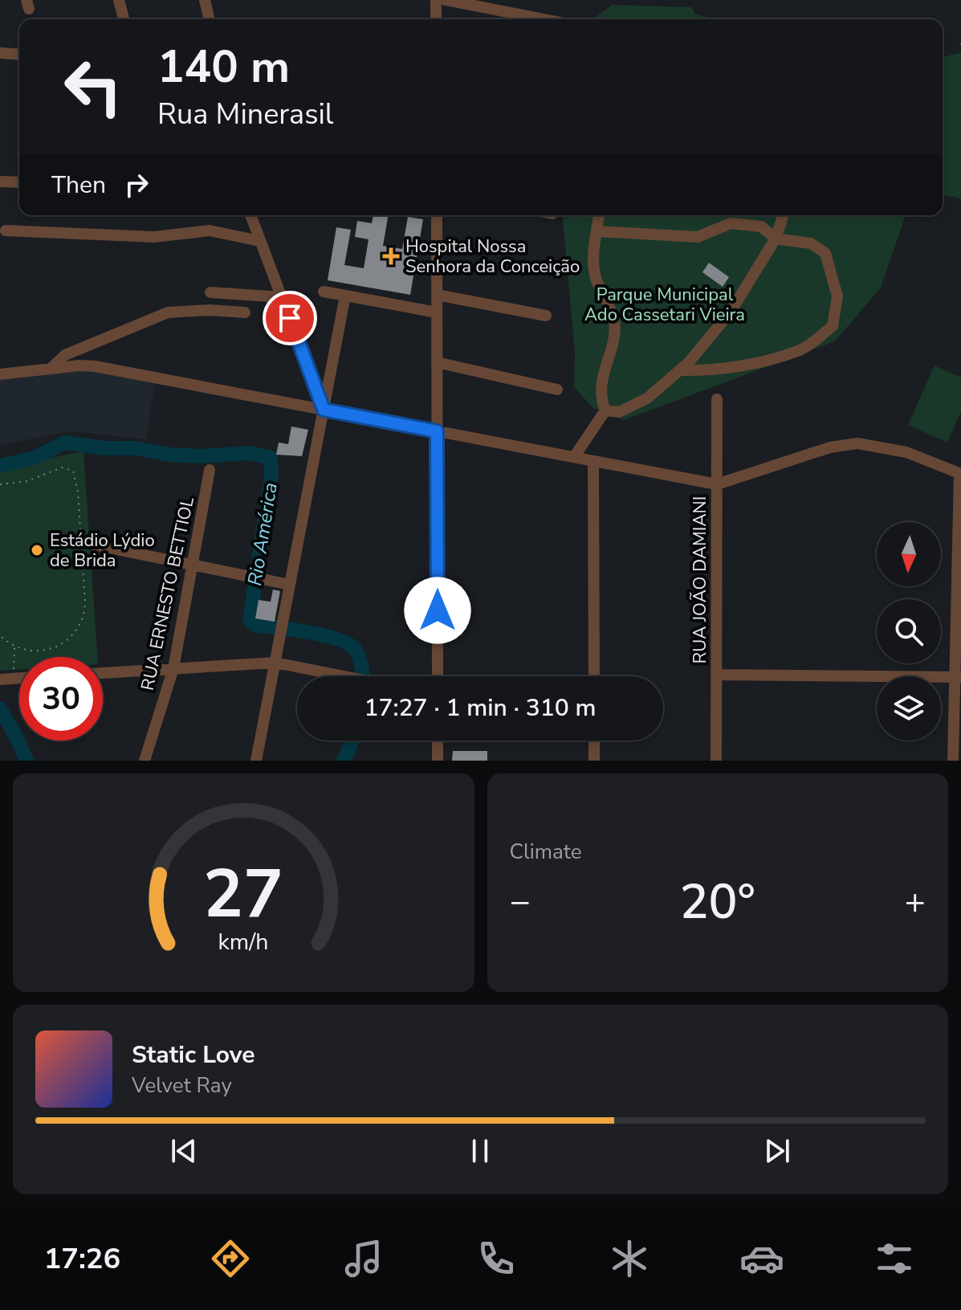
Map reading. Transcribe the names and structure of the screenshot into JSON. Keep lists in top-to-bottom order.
{
  "streets": {
    "street": ["RUA JOÃO DAMIANI", "RUA ERNESTO BETTIOL"]
  },
  "water": ["Rio América"],
  "parks": ["Parque Municipal Ado Cassetari Vieira"],
  "places": {
    "health": ["Hospital Nossa Senhora da Conceição"],
    "other": ["Estádio Lýdio de Brida"]
  },
  "north": "bottom",
  "page": {
    "turn": ["140 m", "Rua Minerasil"],
    "then": "Then",
    "limit": "30",
    "trip": "17:27 · 1 min · 310 m",
    "tile": "Climate",
    "heat": ["−", "20°", "+"],
    "song": ["Static Love", "Velvet Ray"],
    "tabs": "17:26",
    "gauge": ["27", "km/h"]
  }
}
